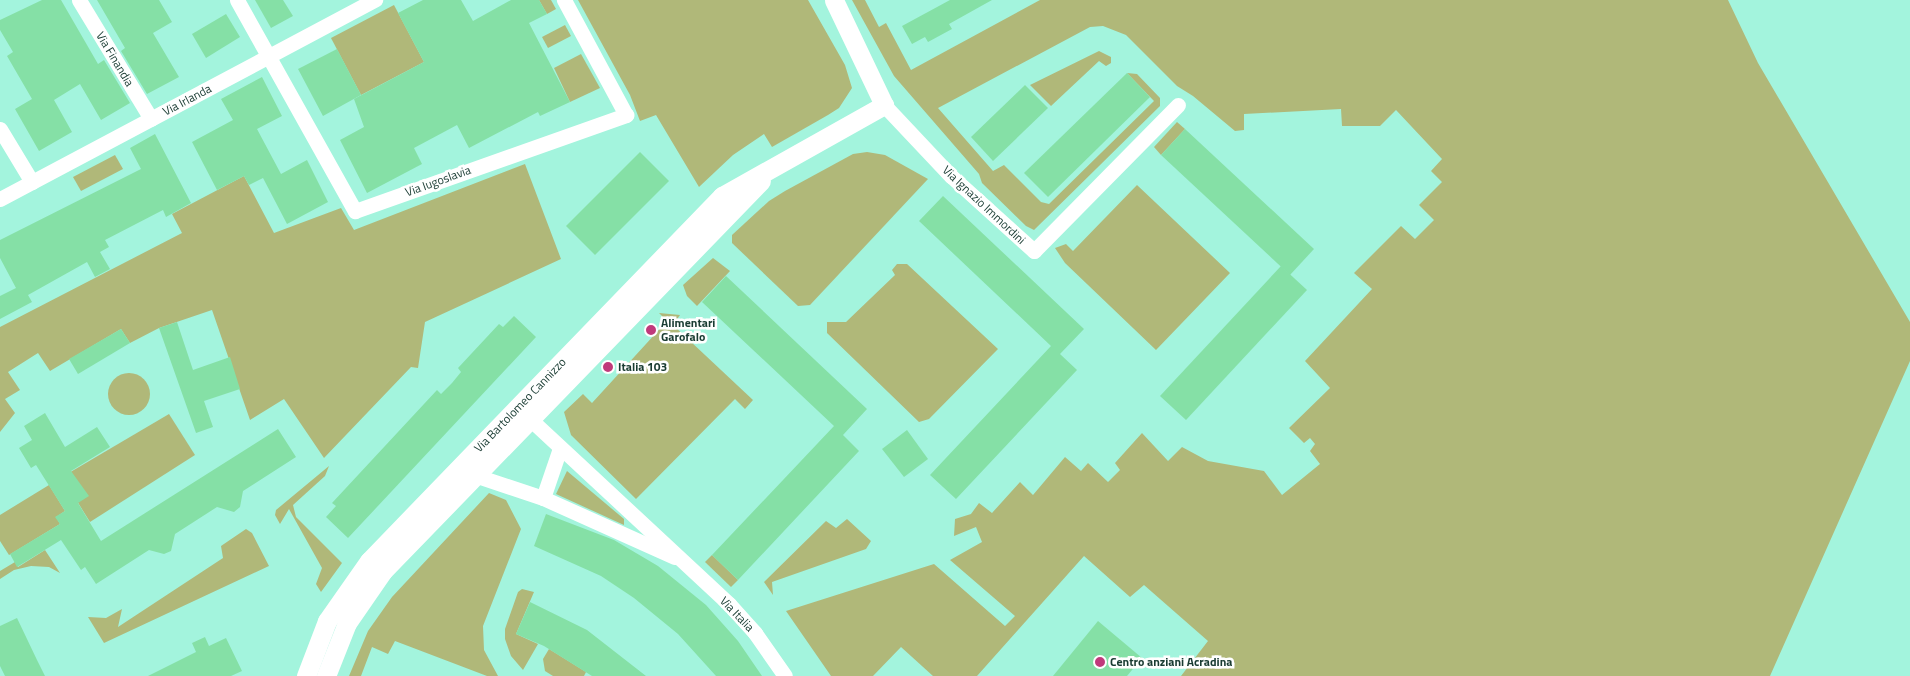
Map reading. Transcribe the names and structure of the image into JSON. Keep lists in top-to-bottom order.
{
  "streets": {
    "street": [
      "Via Finandia",
      "Via Irlanda",
      "Via Iugoslavia",
      "Via Ignazio Immordini",
      "Via Bartolomeo Cannizzo",
      "Via Italia"
    ]
  },
  "crossings": [
    ["Via Finandia", "Via Irlanda"],
    ["Via Irlanda", "Via Iugoslavia"],
    ["Via Ignazio Immordini", "Via Bartolomeo Cannizzo"],
    ["Via Bartolomeo Cannizzo", "Via Italia"]
  ],
  "places": ["Alimentari Garofalo", "Italia 103", "Centro anziani Acradina"]
}
